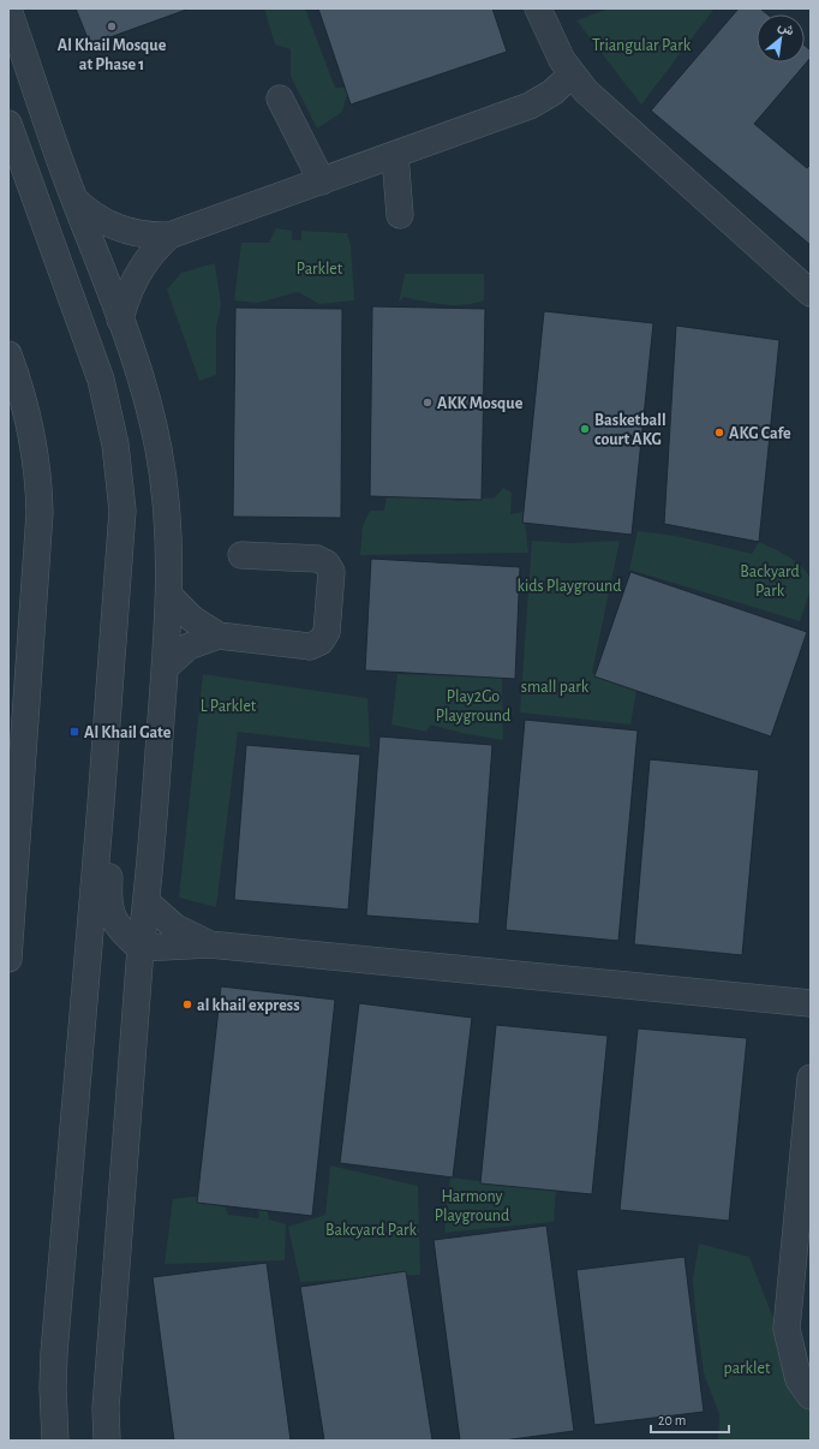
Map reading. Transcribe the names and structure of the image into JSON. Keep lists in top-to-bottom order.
{
  "parks": [
    "Triangular Park",
    "Parklet",
    "Backyard Park",
    "kids Playground",
    "small park",
    "Play2Go Playground",
    "L Parklet",
    "Harmony Playground",
    "Bakcyard Park",
    "parklet"
  ],
  "places": {
    "other": [
      "Al Khail Mosque at Phase 1",
      "AKK Mosque",
      "Basketball court AKG",
      "AKG Cafe",
      "al khail express"
    ],
    "transit": ["Al Khail Gate"]
  },
  "scale_bar": "20 m",
  "north": "top right"
}
